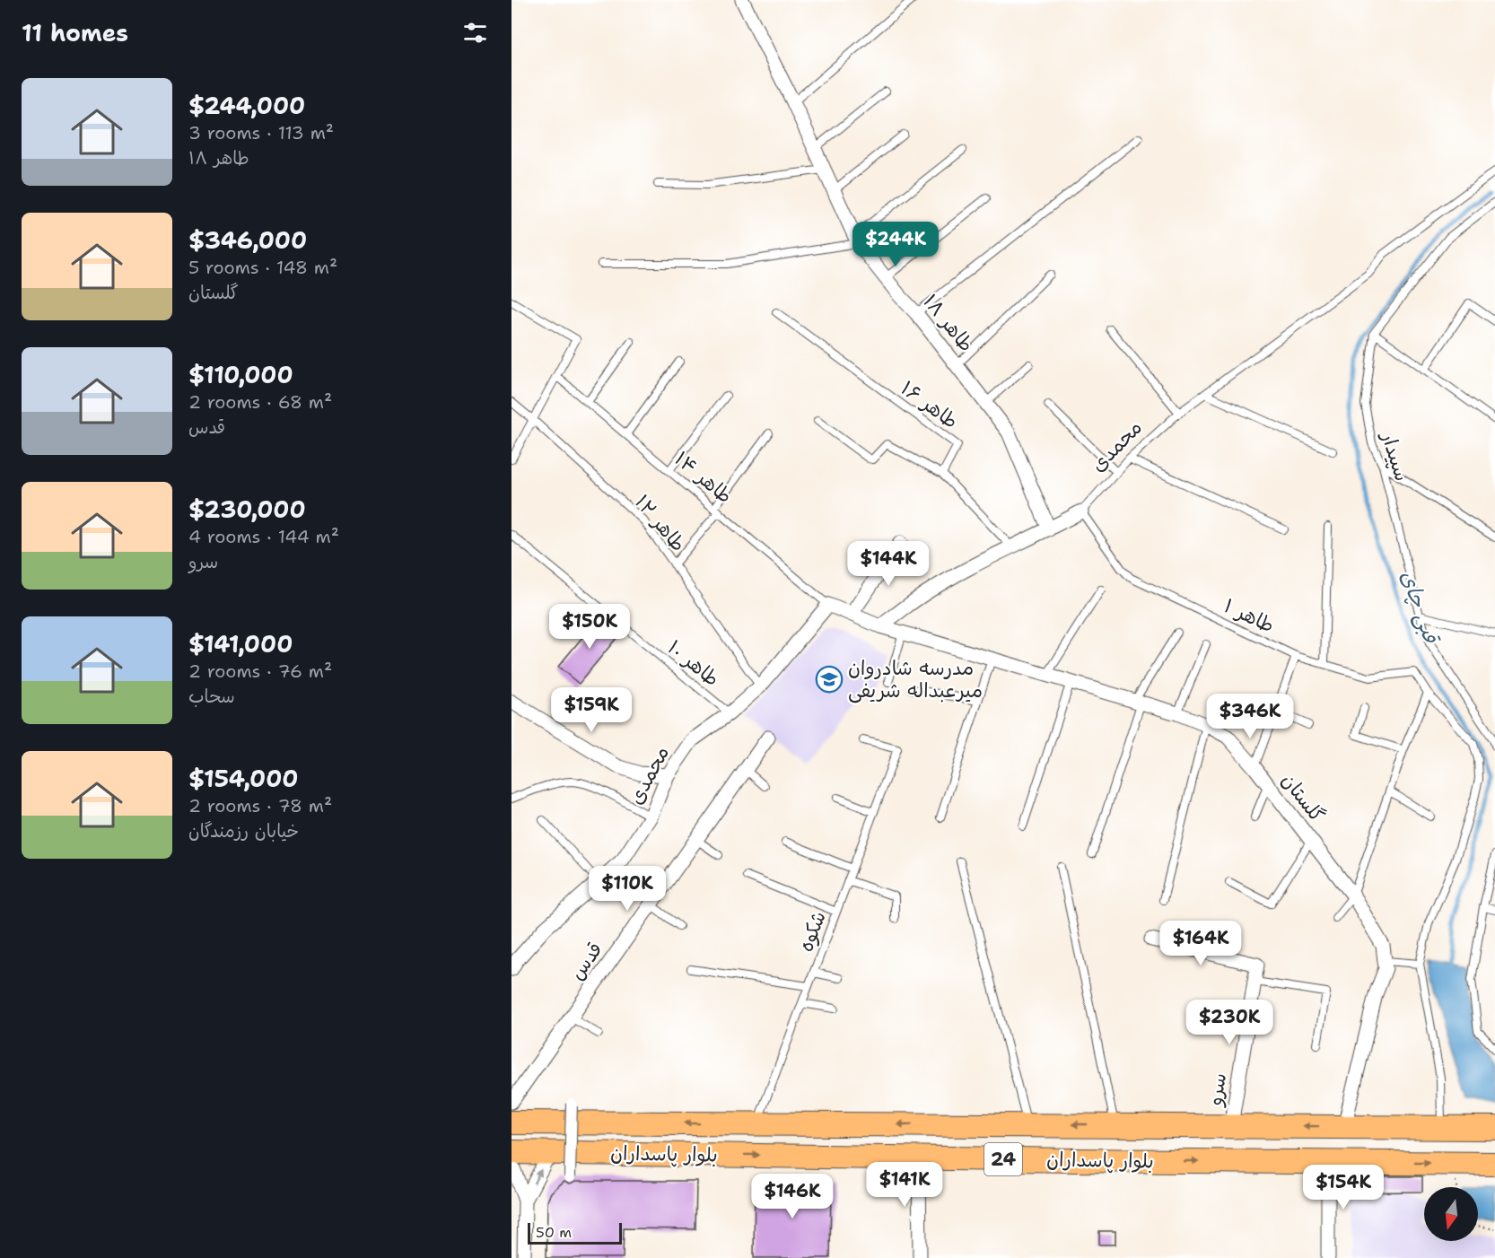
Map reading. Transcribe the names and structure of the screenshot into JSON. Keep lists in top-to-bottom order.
{
  "streets": {
    "highway": ["بلوار پاسداران", "24"],
    "street": [
      "طاهر ۱۸",
      "محمدی",
      "گلستان",
      "قدس",
      "سرو"
    ],
    "lane": [
      "طاهر ۱۶",
      "سپیدار",
      "طاهر ۱۴",
      "طاهر ۱۲",
      "طاهر ۱",
      "طاهر ۱۰",
      "شکوه"
    ]
  },
  "crossings": [
    ["طاهر ۱۸", "محمدی"],
    ["محمدی", "طاهر ۱۴"],
    ["محمدی", "طاهر ۱۲"],
    ["محمدی", "طاهر ۱"],
    ["محمدی", "طاهر ۱۰"],
    ["محمدی", "گلستان"],
    ["طاهر ۱۴", "گلستان"],
    ["شکوه", "بلوار پاسداران"],
    ["سرو", "بلوار پاسداران"]
  ],
  "water": ["قبی چای"],
  "places": {
    "school or university": ["مدرسه شادروان میرعبداله شریفی"]
  },
  "scale_bar": "50 m",
  "north": "bottom",
  "page": {
    "heading": "11 homes",
    "list": [
      {
        "name": "$244,000",
        "note": "3 rooms · 113 m² · طاهر ۱۸"
      },
      {
        "name": "$346,000",
        "note": "5 rooms · 148 m² · گلستان"
      },
      {
        "name": "$110,000",
        "note": "2 rooms · 68 m² · قدس"
      },
      {
        "name": "$230,000",
        "note": "4 rooms · 144 m² · سرو"
      },
      {
        "name": "$141,000",
        "note": "2 rooms · 76 m² · سحاب"
      },
      {
        "name": "$154,000",
        "note": "2 rooms · 78 m² · خیابان رزمندگان"
      }
    ],
    "price": [
      "$244K",
      "$144K",
      "$150K",
      "$159K",
      "$346K",
      "$110K",
      "$164K",
      "$230K",
      "$141K",
      "$154K",
      "$146K"
    ],
    "scale": "50 m"
  }
}
